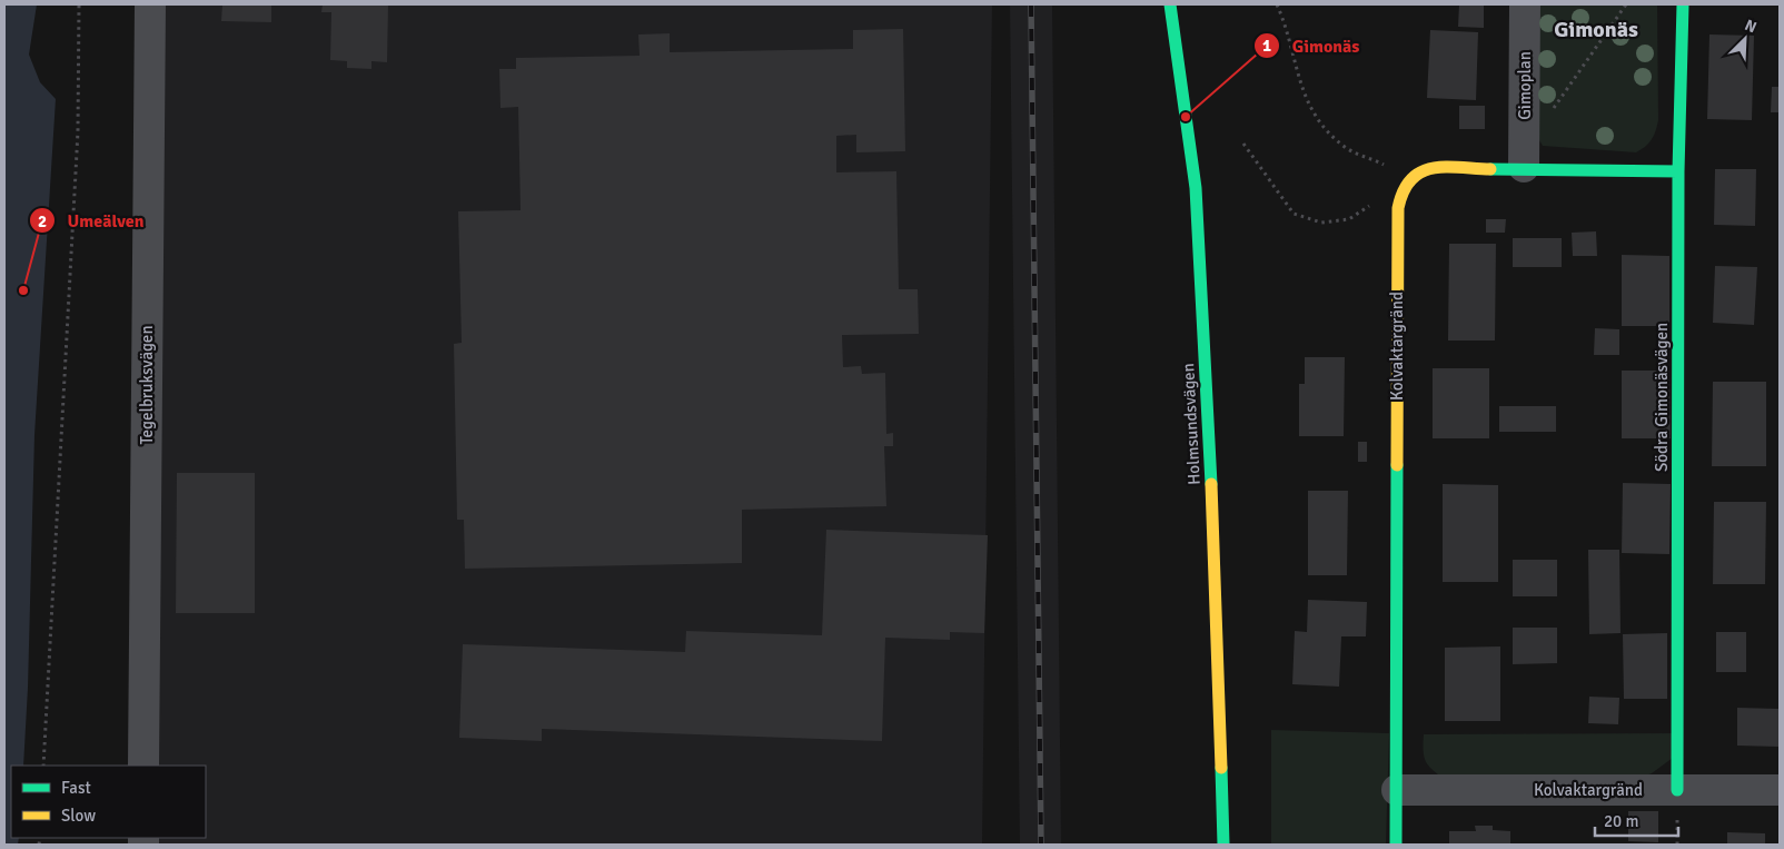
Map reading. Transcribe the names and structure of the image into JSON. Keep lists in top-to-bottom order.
{
  "streets": {
    "street": [
      "Gimoplan",
      "Kolvaktargränd",
      "Tegelbruksvägen",
      "Södra Gimonäsvägen",
      "Holmsundsvägen"
    ]
  },
  "crossings": [
    ["Kolvaktargränd", "Södra Gimonäsvägen"]
  ],
  "districts": ["Gimonäs"],
  "places": ["Gimonäs", "Umeälven"],
  "legend": ["Fast", "Slow"],
  "scale_bar": "20 m",
  "north": "top right"
}
